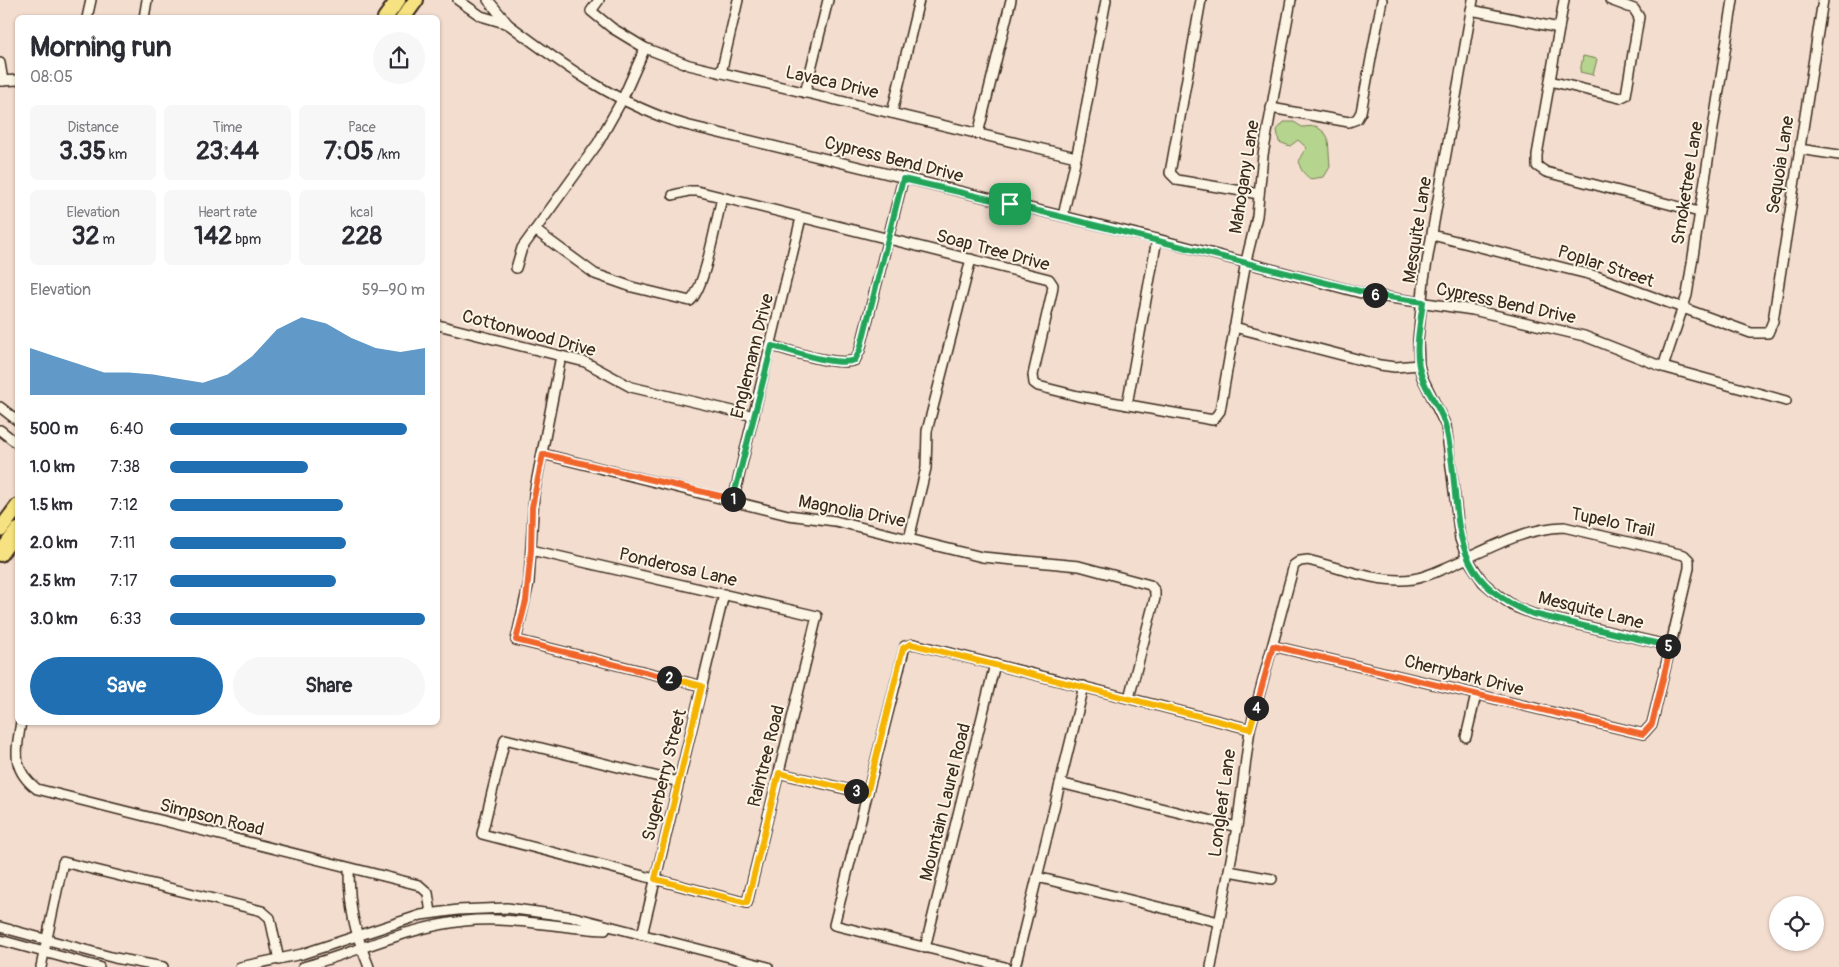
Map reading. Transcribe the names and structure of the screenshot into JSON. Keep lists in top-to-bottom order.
{
  "streets": {
    "street": [
      "Lavaca Drive",
      "Cypress Bend Drive",
      "Sequoia Lane",
      "Mahogany Lane",
      "Smoketree Lane",
      "Mesquite Lane",
      "Soap Tree Drive",
      "Poplar Street",
      "Cottonwood Drive",
      "Englemann Drive",
      "Magnolia Drive",
      "Tupelo Trail",
      "Ponderosa Lane",
      "Cherrybark Drive",
      "Raintree Road",
      "Sugerberry Street",
      "Mountain Laurel Road",
      "Longleaf Lane",
      "Simpson Road"
    ]
  },
  "crossings": [
    ["Cypress Bend Drive", "Mahogany Lane"],
    ["Cypress Bend Drive", "Smoketree Lane"],
    ["Cypress Bend Drive", "Mesquite Lane"],
    ["Sequoia Lane", "Poplar Street"],
    ["Mahogany Lane", "Soap Tree Drive"],
    ["Smoketree Lane", "Poplar Street"],
    ["Mesquite Lane", "Poplar Street"],
    ["Mesquite Lane", "Tupelo Trail"],
    ["Mesquite Lane", "Cherrybark Drive"],
    ["Soap Tree Drive", "Englemann Drive"],
    ["Cottonwood Drive", "Englemann Drive"],
    ["Englemann Drive", "Magnolia Drive"],
    ["Tupelo Trail", "Cherrybark Drive"],
    ["Tupelo Trail", "Longleaf Lane"],
    ["Ponderosa Lane", "Raintree Road"],
    ["Ponderosa Lane", "Sugerberry Street"],
    ["Cherrybark Drive", "Longleaf Lane"],
    ["Raintree Road", "Sugerberry Street"]
  ],
  "page": {
    "heading": ["Morning run", "08:05"],
    "stats": [
      ["Distance", "3.35 km"],
      ["Time", "23:44"],
      ["Pace", "7:05 /km"],
      ["Elevation", "32 m"],
      ["Heart rate", "142 bpm"],
      ["kcal", "228"]
    ],
    "chart": ["Elevation", "59–90 m"],
    "pins": [
      "6",
      "1",
      "5",
      "2",
      "4",
      "3"
    ],
    "list": [
      {
        "name": "500 m",
        "note": "6:40"
      },
      {
        "name": "1.0 km",
        "note": "7:38"
      },
      {
        "name": "1.5 km",
        "note": "7:12"
      },
      {
        "name": "2.0 km",
        "note": "7:11"
      },
      {
        "name": "2.5 km",
        "note": "7:17"
      },
      {
        "name": "3.0 km",
        "note": "6:33"
      }
    ],
    "buttons": ["Save", "Share"]
  }
}
